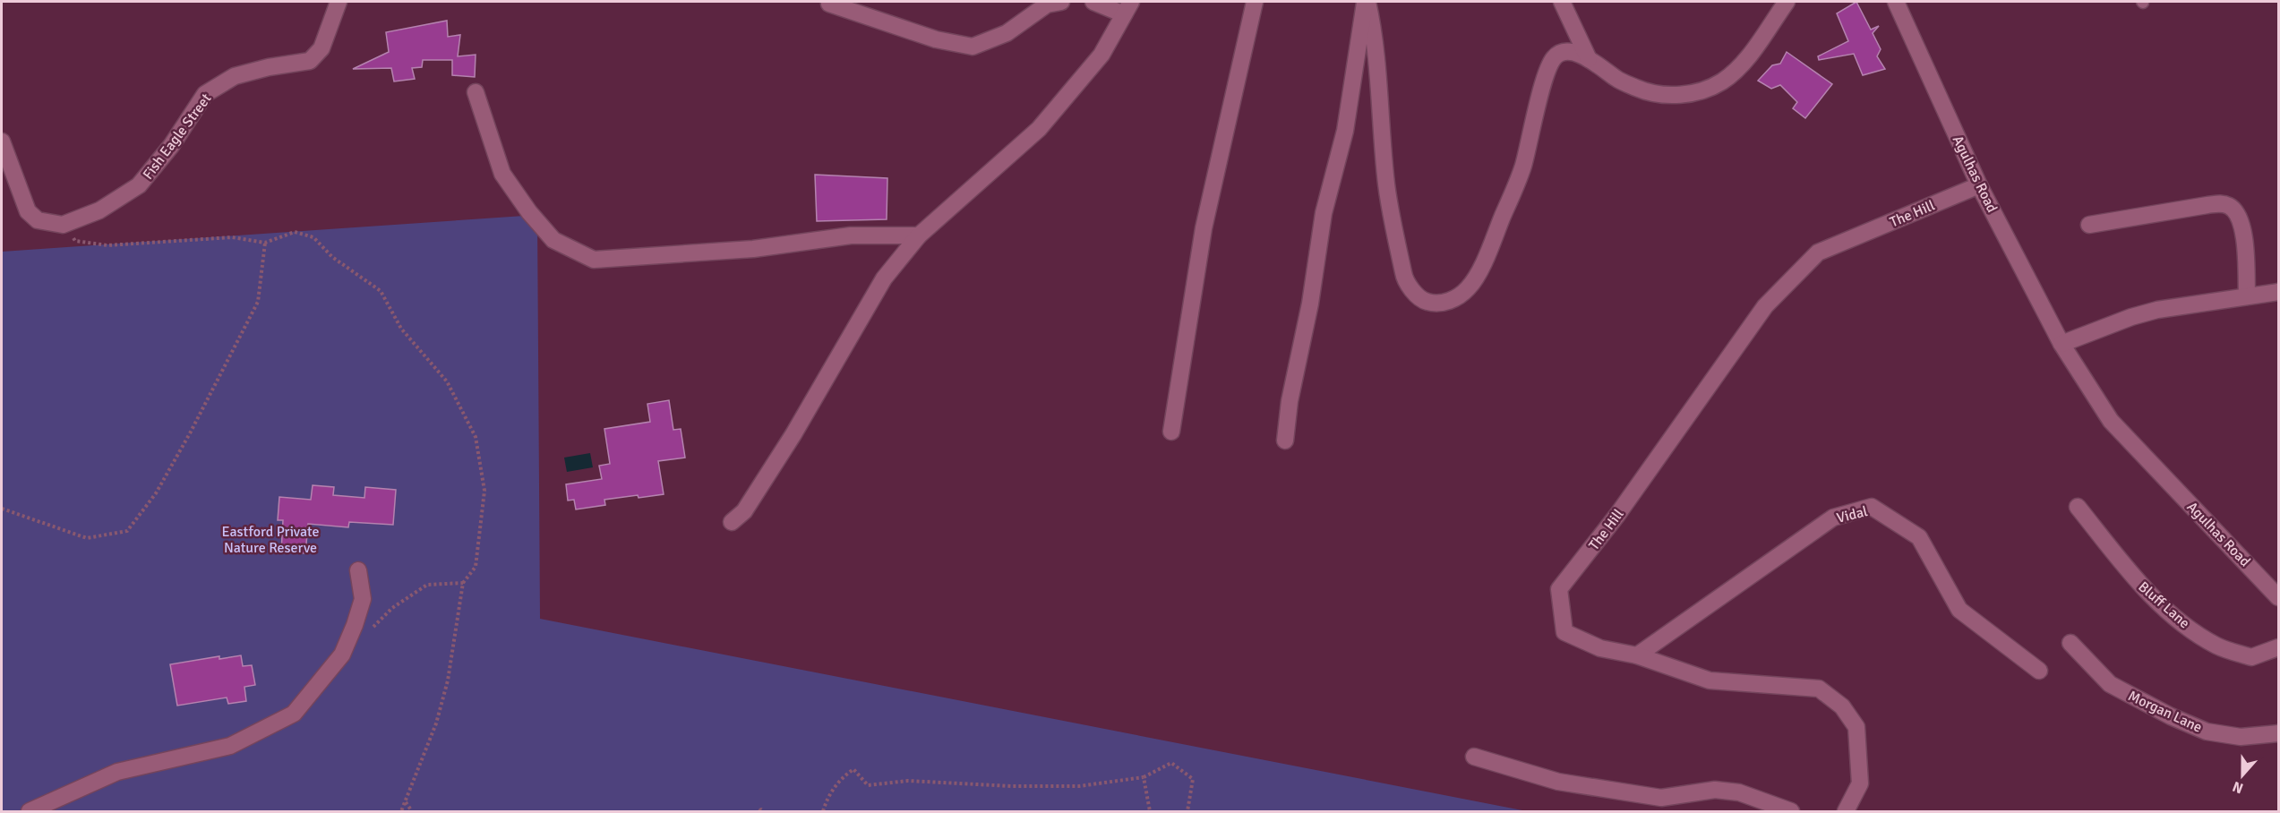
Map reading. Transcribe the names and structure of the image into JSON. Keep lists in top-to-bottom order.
{
  "streets": {
    "street": [
      "Fish Eagle Street",
      "Agulhas Road",
      "The Hill",
      "Vidal",
      "Bluff Lane",
      "Morgan Lane"
    ]
  },
  "crossings": [
    ["Agulhas Road", "The Hill"],
    ["The Hill", "Vidal"]
  ],
  "parks": ["Eastford Private Nature Reserve"],
  "north": "bottom"
}
